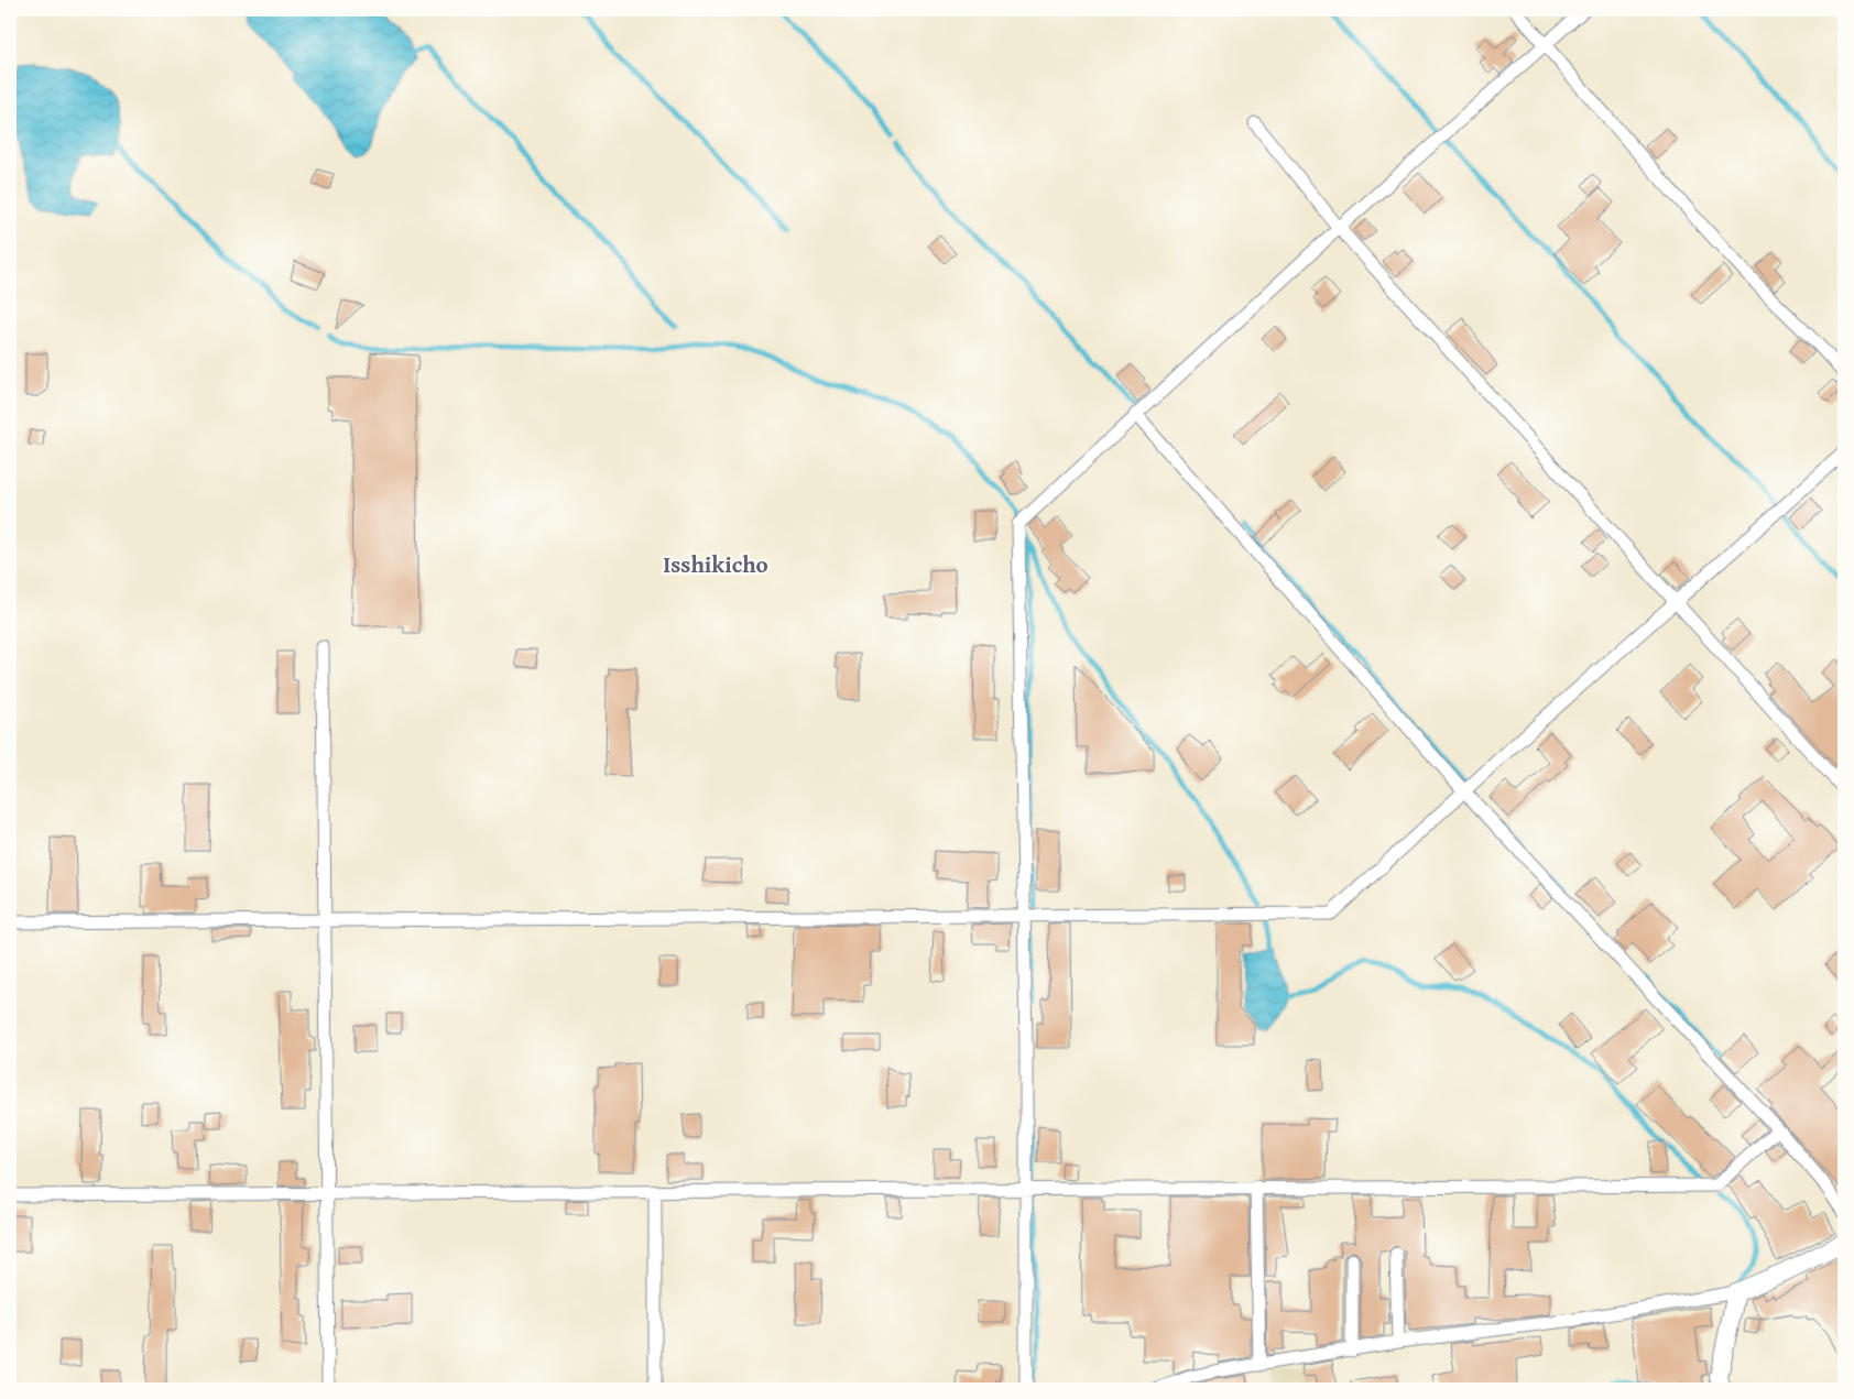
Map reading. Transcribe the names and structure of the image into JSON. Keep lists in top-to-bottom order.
{
  "districts": ["Isshikicho"]
}
